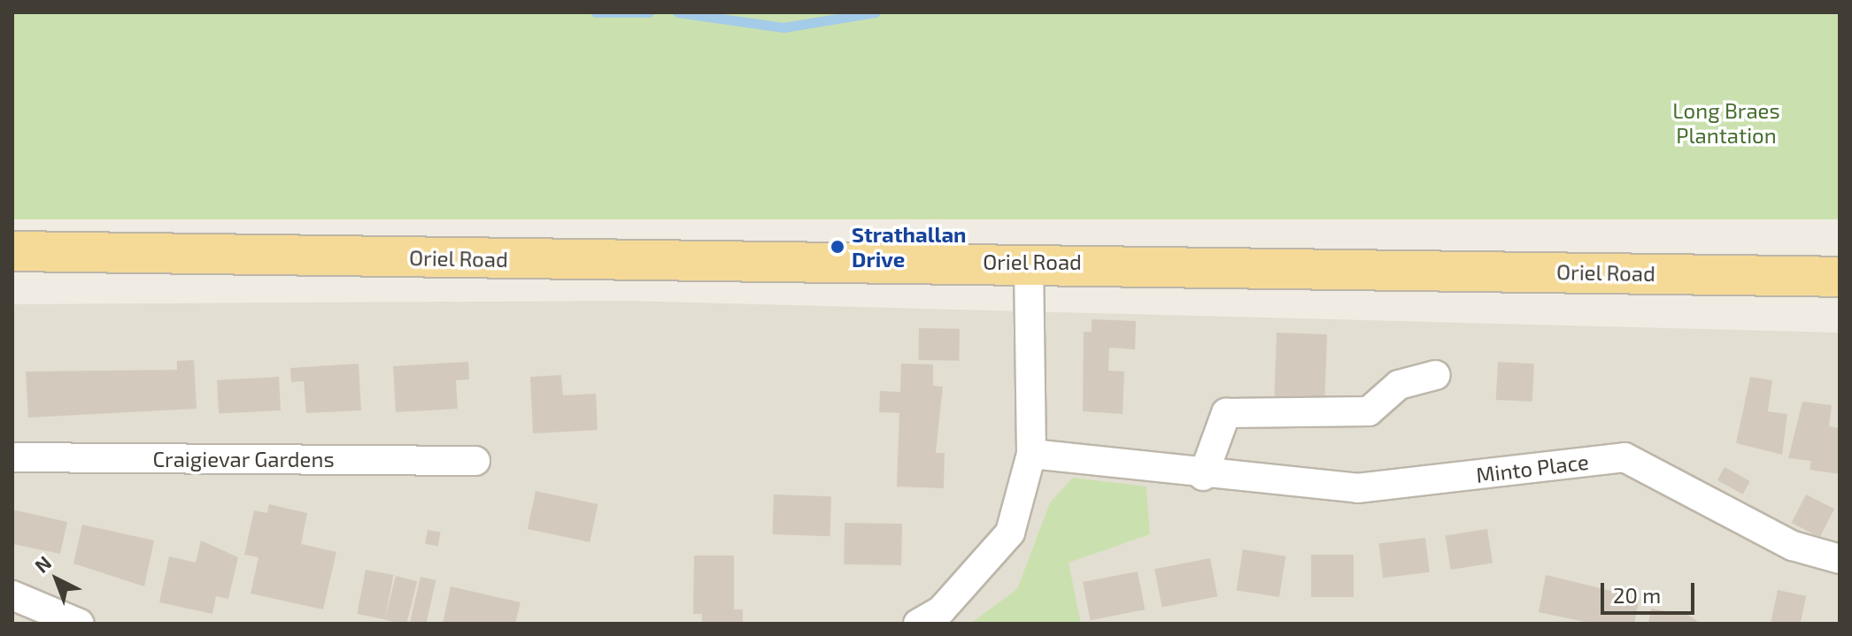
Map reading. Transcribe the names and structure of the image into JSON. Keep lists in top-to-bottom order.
{
  "streets": {
    "main road": ["Oriel Road"],
    "street": ["Craigievar Gardens", "Minto Place"]
  },
  "parks": ["Long Braes Plantation"],
  "places": ["Strathallan Drive"],
  "scale_bar": "20 m",
  "north": "top left"
}
